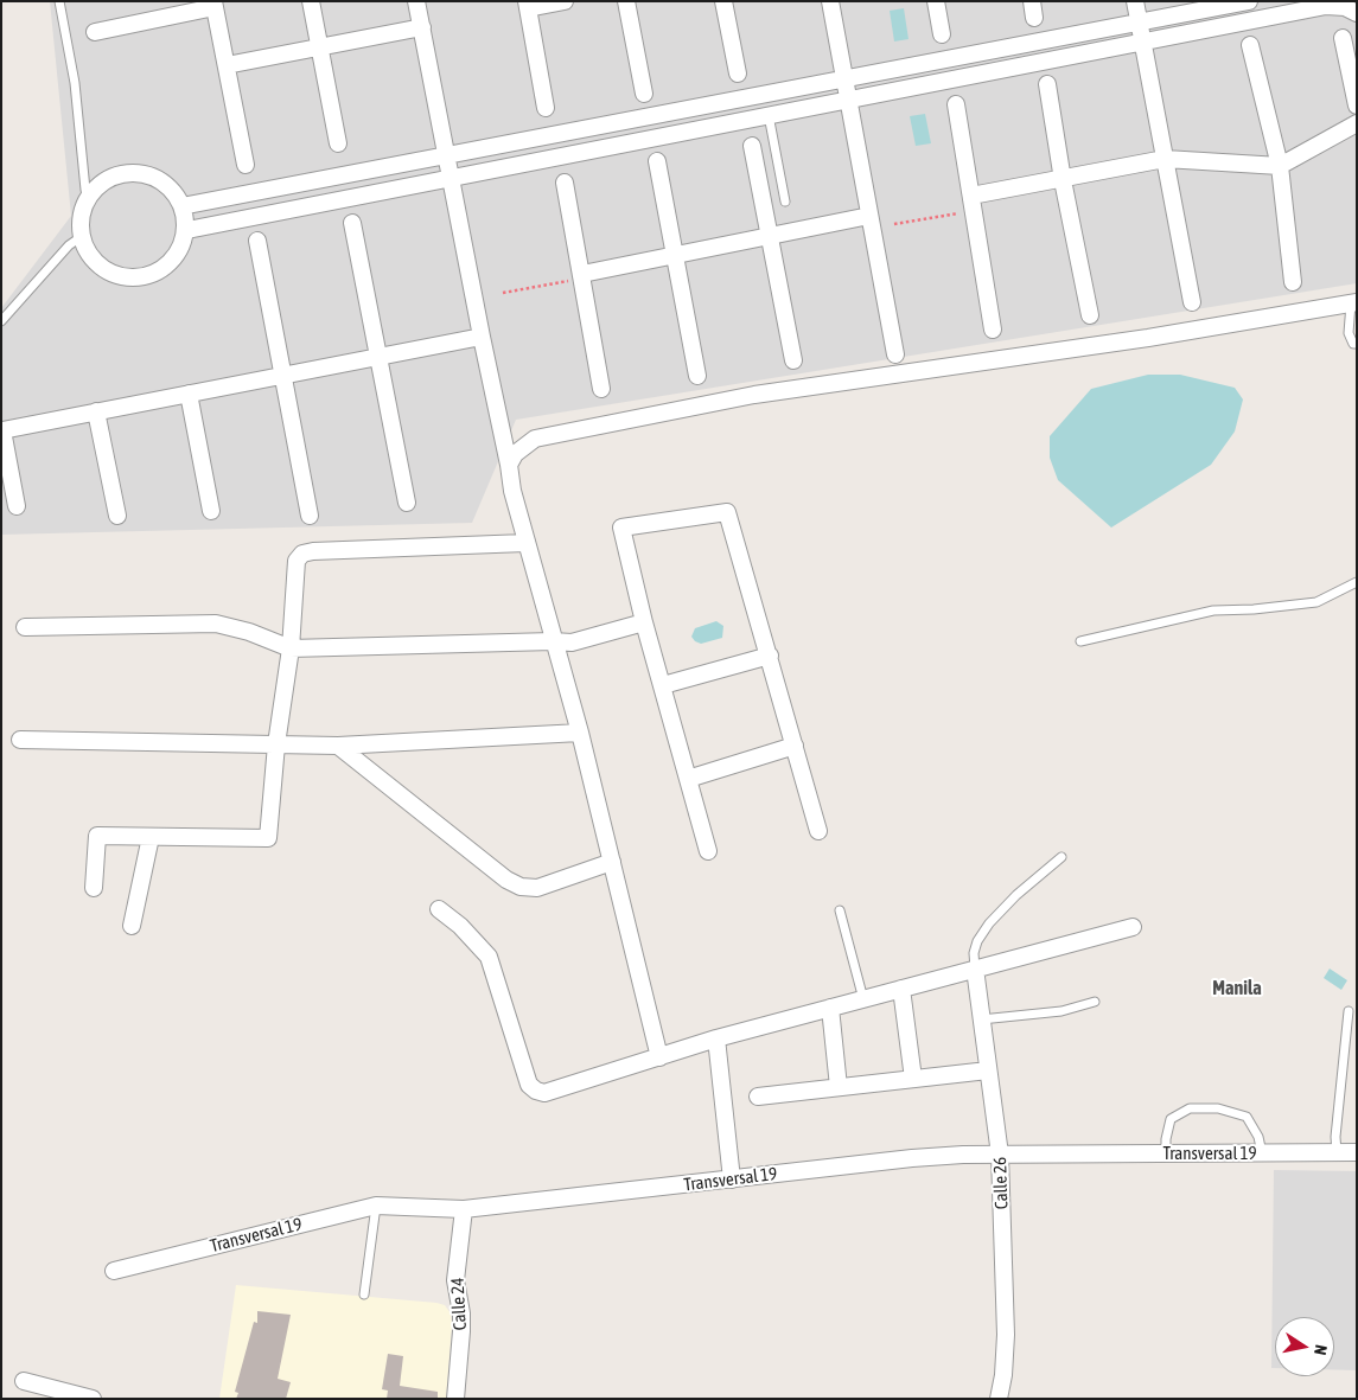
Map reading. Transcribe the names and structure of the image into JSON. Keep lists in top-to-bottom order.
{
  "streets": {
    "street": ["Transversal 19", "Calle 26", "Calle 24"]
  },
  "crossings": [
    ["Transversal 19", "Calle 26"],
    ["Transversal 19", "Calle 24"]
  ],
  "districts": ["Manila"],
  "north": "right"
}
